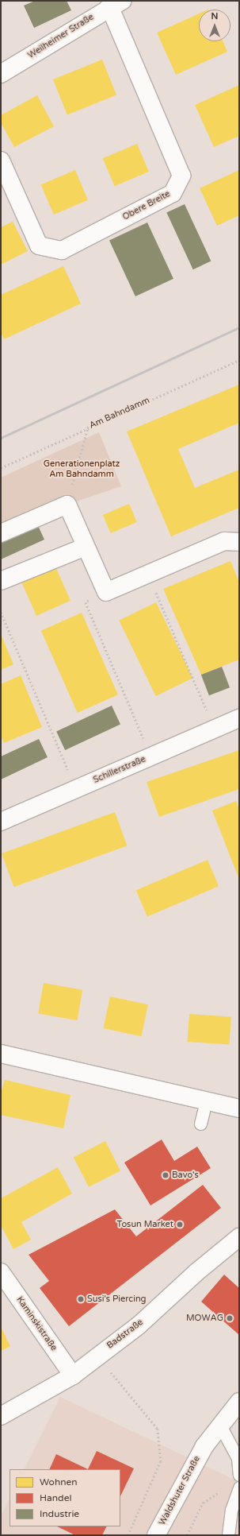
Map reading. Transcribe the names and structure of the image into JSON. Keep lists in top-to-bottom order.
{
  "streets": {
    "street": [
      "Weilheimer Straße",
      "Obere Breite",
      "Schillerstraße",
      "Kaminskistraße",
      "Badstraße",
      "Waldshuter Straße"
    ],
    "path": ["Am Bahndamm"]
  },
  "crossings": [
    ["Weilheimer Straße", "Obere Breite"],
    ["Kaminskistraße", "Badstraße"]
  ],
  "parks": ["Generationenplatz Am Bahndamm"],
  "places": [
    "Bavo's",
    "Tosun Market",
    "Susi's Piercing",
    "MOWAG"
  ],
  "legend": ["Wohnen", "Handel", "Industrie"],
  "north": "top"
}
